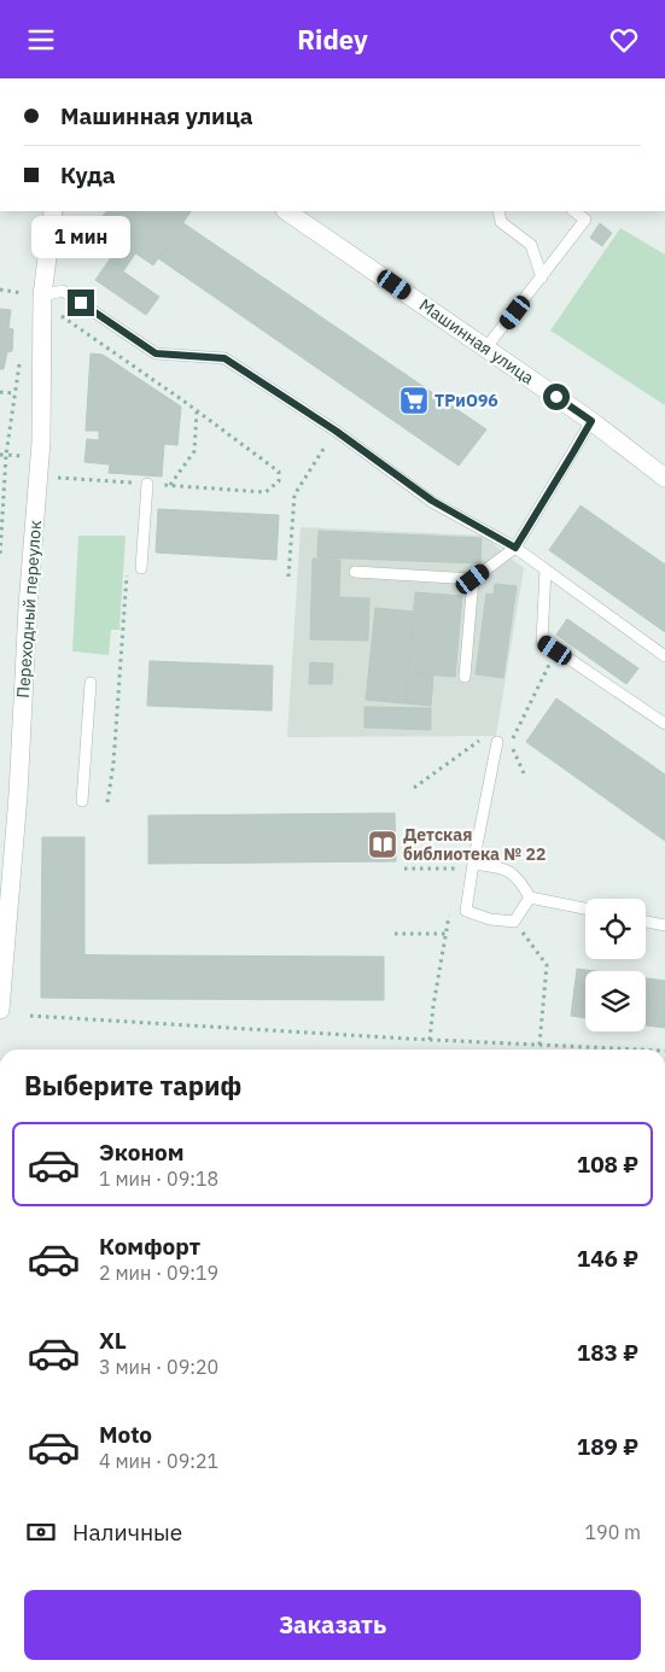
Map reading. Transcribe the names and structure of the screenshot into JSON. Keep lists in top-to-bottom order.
{
  "streets": {
    "street": ["Машинная улица", "Переходный переулок"]
  },
  "places": {
    "supermarket": ["ТРиО96"],
    "library": ["Детская библиотека № 22"]
  },
  "page": {
    "header": "Ridey",
    "banner": ["Машинная улица", "Куда"],
    "bubble": "1 мин",
    "heading": "Выберите тариф",
    "list": [
      {
        "name": "Эконом",
        "note": "1 мин · 09:18",
        "value": "108 ₽"
      },
      {
        "name": "Комфорт",
        "note": "2 мин · 09:19",
        "value": "146 ₽"
      },
      {
        "name": "XL",
        "note": "3 мин · 09:20",
        "value": "183 ₽"
      },
      {
        "name": "Moto",
        "note": "4 мин · 09:21",
        "value": "189 ₽"
      }
    ],
    "pay": ["Наличные", "190 m"],
    "buttons": "Заказать"
  }
}
